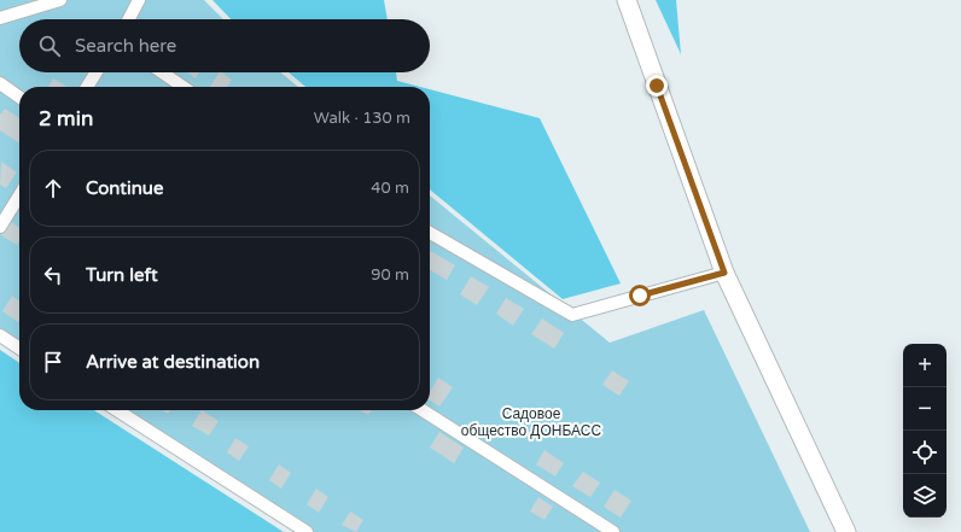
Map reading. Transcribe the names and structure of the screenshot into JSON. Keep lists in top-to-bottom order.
{
  "parks": ["Садовое общество ДОНБАСС"],
  "page": {
    "search": "Search here",
    "heading": ["2 min", "Walk · 130 m"],
    "list": [
      ["Continue", "40 m"],
      ["Turn left", "90 m"],
      "Arrive at destination"
    ],
    "map_buttons": ["+", "−"]
  }
}
